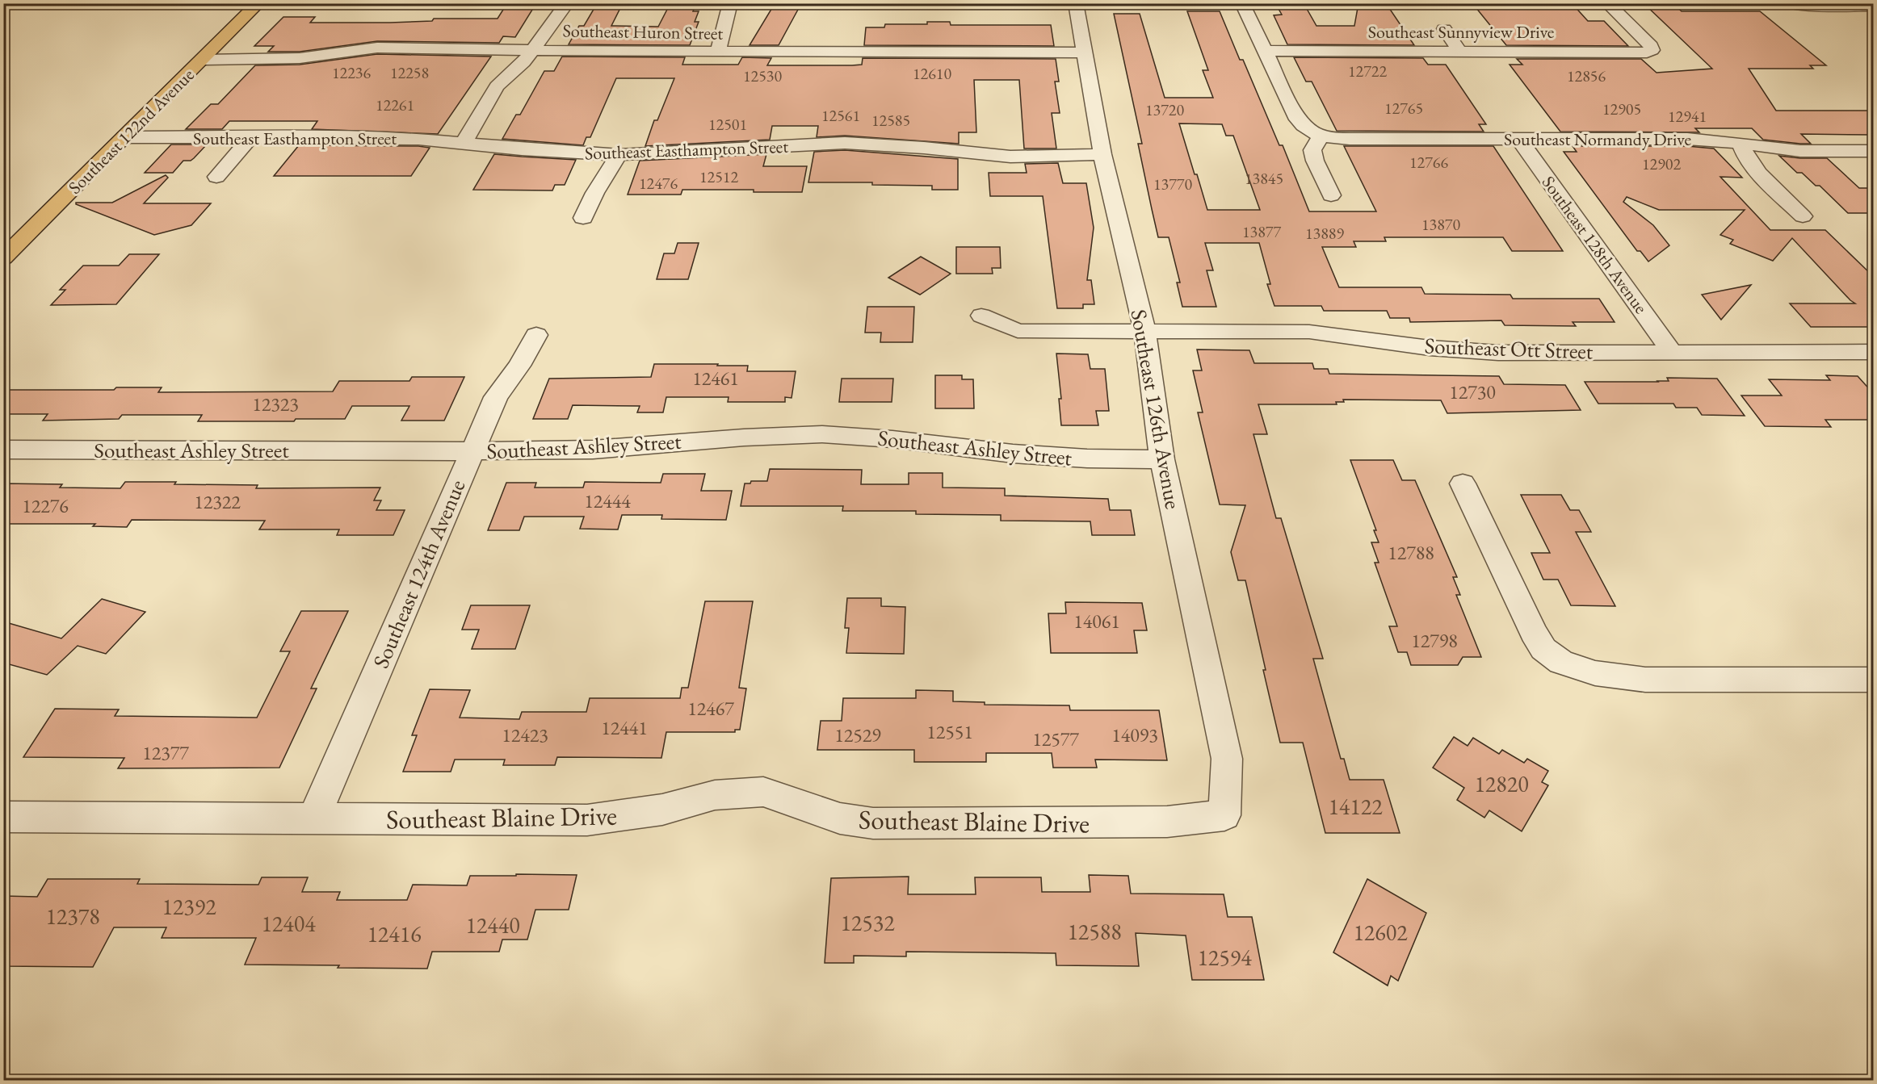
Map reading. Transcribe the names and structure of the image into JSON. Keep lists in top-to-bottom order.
{
  "streets": {
    "main road": ["Southeast 122nd Avenue"],
    "street": [
      "Southeast Huron Street",
      "Southeast Sunnyview Drive",
      "Southeast Easthampton Street",
      "Southeast Normandy Drive",
      "Southeast 128th Avenue",
      "Southeast Ott Street",
      "Southeast 126th Avenue",
      "Southeast Ashley Street",
      "Southeast 124th Avenue",
      "Southeast Blaine Drive"
    ]
  },
  "crossings": [
    ["Southeast Huron Street", "Southeast 122nd Avenue"],
    ["Southeast Huron Street", "Southeast 126th Avenue"],
    ["Southeast 122nd Avenue", "Southeast Easthampton Street"],
    ["Southeast Easthampton Street", "Southeast 126th Avenue"],
    ["Southeast Normandy Drive", "Southeast 128th Avenue"],
    ["Southeast 128th Avenue", "Southeast Ott Street"],
    ["Southeast Ott Street", "Southeast 126th Avenue"],
    ["Southeast 126th Avenue", "Southeast Ashley Street"],
    ["Southeast 126th Avenue", "Southeast Blaine Drive"],
    ["Southeast Ashley Street", "Southeast 124th Avenue"],
    ["Southeast 124th Avenue", "Southeast Blaine Drive"]
  ],
  "house_numbers": [
    "12722",
    "12236",
    "12258",
    "12610",
    "12530",
    "12856",
    "12261",
    "12765",
    "12905",
    "13720",
    "12561",
    "12941",
    "12585",
    "12501",
    "12766",
    "12902",
    "12512",
    "13845",
    "12476",
    "13770",
    "13870",
    "13877",
    "13889",
    "12461",
    "12730",
    "12323",
    "12444",
    "12322",
    "12276",
    "12788",
    "14061",
    "12798",
    "12467",
    "12441",
    "12551",
    "12423",
    "12529",
    "14093",
    "12577",
    "12377",
    "12820",
    "14122",
    "12392",
    "12378",
    "12532",
    "12404",
    "12440",
    "12588",
    "12602",
    "12416",
    "12594"
  ]
}
